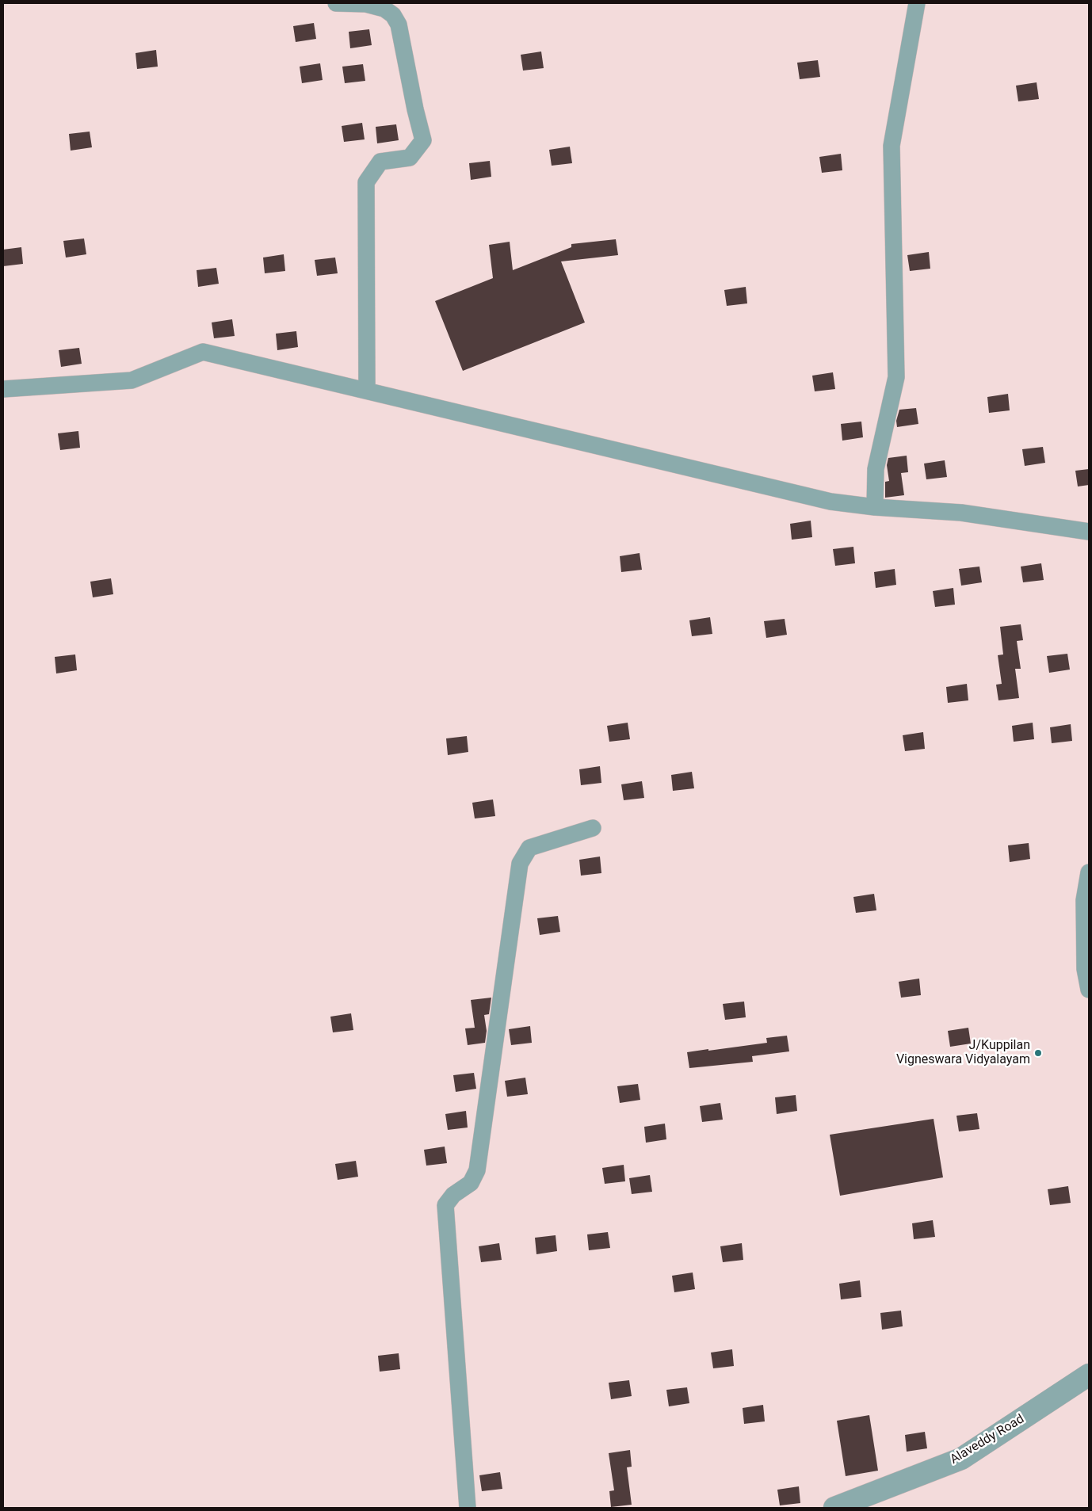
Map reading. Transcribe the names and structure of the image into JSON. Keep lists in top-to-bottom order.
{
  "streets": {
    "street": ["Alaveddy Road"]
  },
  "places": ["J/Kuppilan Vigneswara Vidyalayam"]
}
